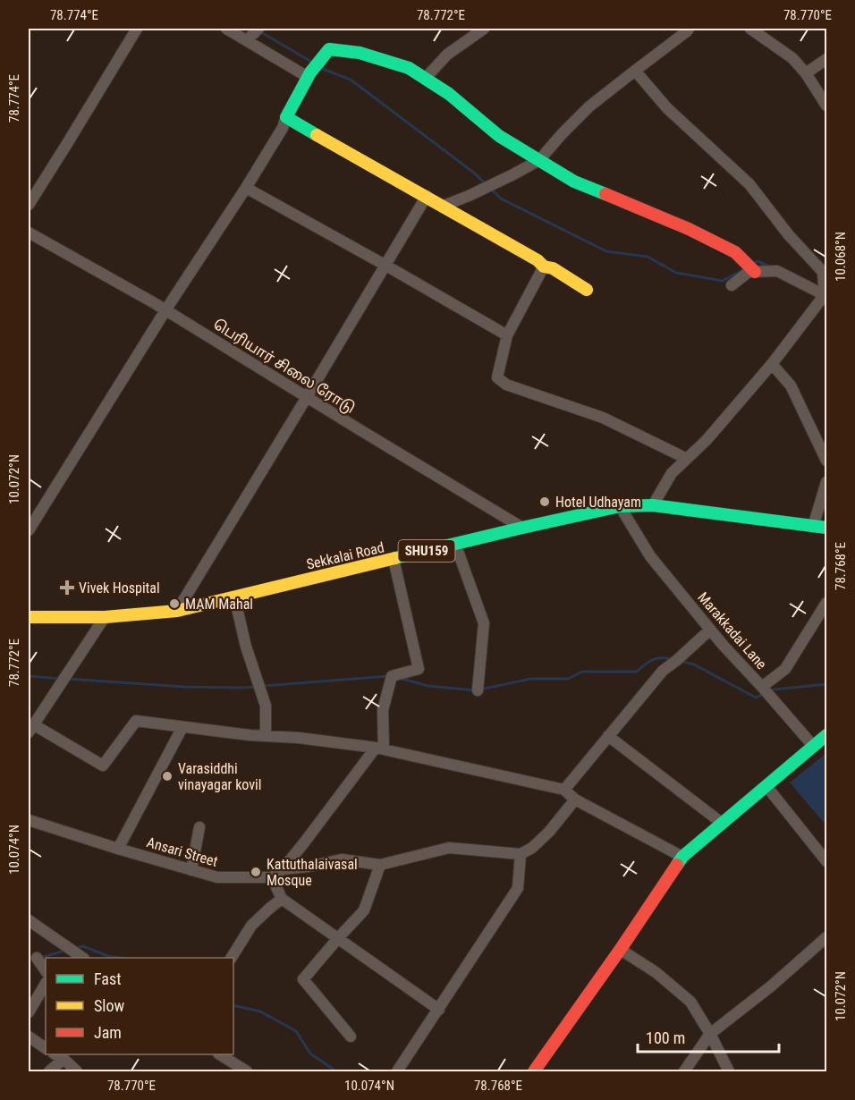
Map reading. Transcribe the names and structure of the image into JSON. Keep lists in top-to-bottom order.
{
  "streets": {
    "street": [
      "பெரியார் சிலை ரோடு",
      "SHU159",
      "Sekkalai Road",
      "Marakkadai Lane",
      "Ansari Street"
    ]
  },
  "crossings": [
    ["பெரியார் சிலை ரோடு", "Sekkalai Road"],
    ["Sekkalai Road", "Marakkadai Lane"]
  ],
  "places": {
    "other": [
      "Hotel Udhayam",
      "MAM Mahal",
      "Varasiddhi vinayagar kovil",
      "Kattuthalaivasal Mosque"
    ],
    "health": ["Vivek Hospital"]
  },
  "legend": ["Fast", "Slow", "Jam"],
  "scale_bar": "100 m",
  "coordinates": [
    "78.774°E",
    "78.772°E",
    "78.770°E",
    "10.068°N",
    "10.072°N",
    "78.768°E",
    "10.074°N"
  ]
}
